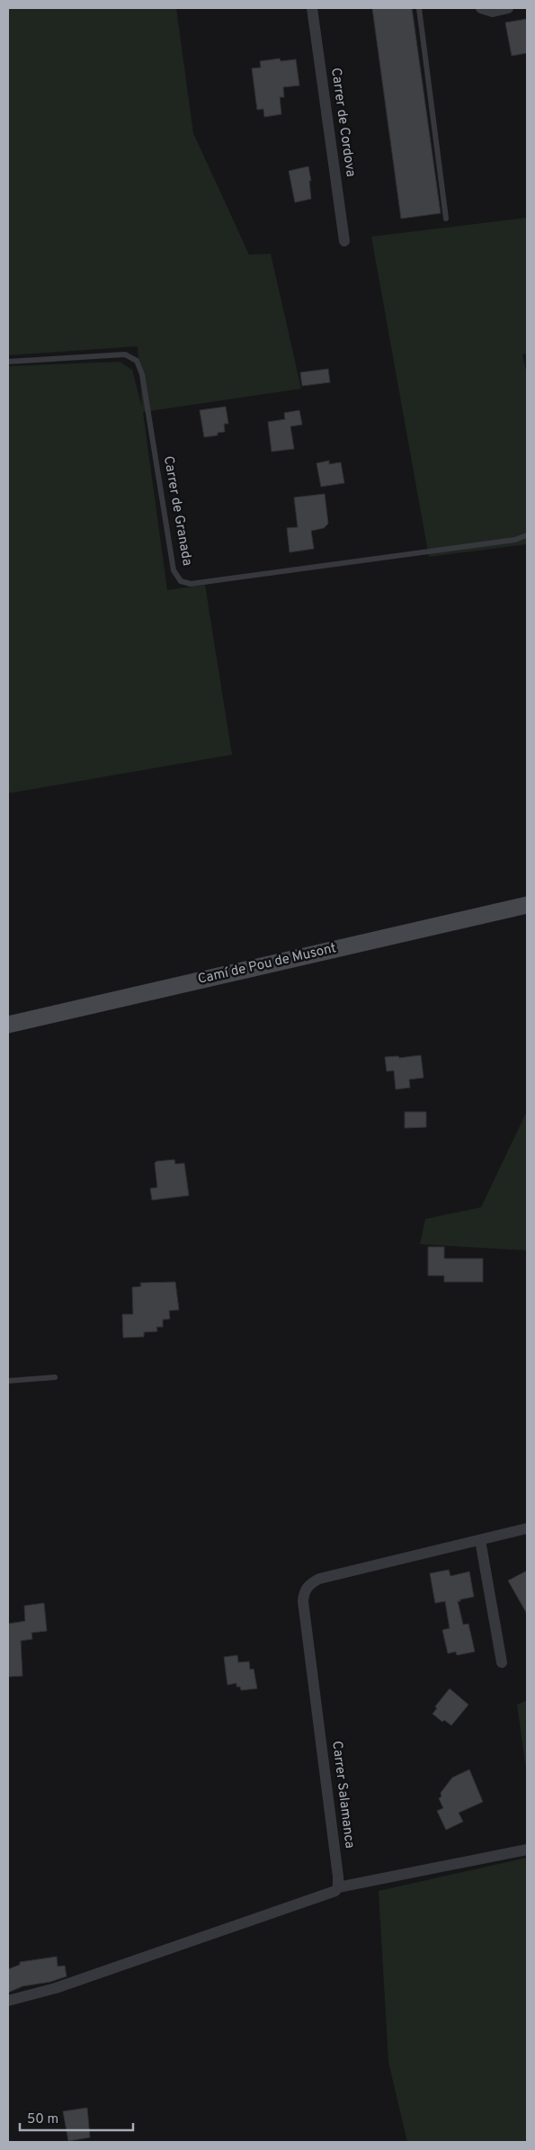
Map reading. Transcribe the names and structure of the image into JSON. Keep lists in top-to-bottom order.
{
  "streets": {
    "street": ["Carrer de Cordova", "Camí de Pou de Musont", "Carrer Salamanca"],
    "lane": ["Carrer de Granada"]
  },
  "scale_bar": "50 m"
}
